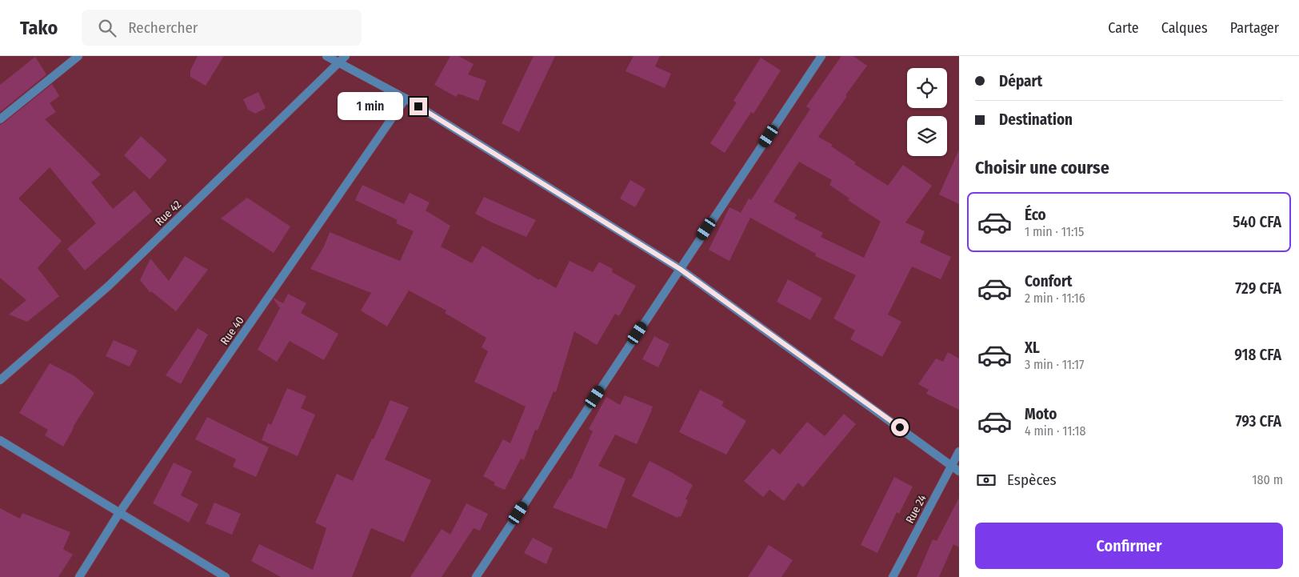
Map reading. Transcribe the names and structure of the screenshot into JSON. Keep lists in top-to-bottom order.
{
  "streets": {
    "street": ["Rue 42", "Rue 40", "Rue 24"]
  },
  "page": {
    "header": "Tako",
    "search": "Rechercher",
    "nav": ["Carte", "Calques", "Partager"],
    "banner": ["Départ", "Destination"],
    "bubble": "1 min",
    "heading": "Choisir une course",
    "list": [
      {
        "name": "Éco",
        "note": "1 min · 11:15",
        "value": "540 CFA"
      },
      {
        "name": "Confort",
        "note": "2 min · 11:16",
        "value": "729 CFA"
      },
      {
        "name": "XL",
        "note": "3 min · 11:17",
        "value": "918 CFA"
      },
      {
        "name": "Moto",
        "note": "4 min · 11:18",
        "value": "793 CFA"
      }
    ],
    "pay": ["Espèces", "180 m"],
    "buttons": "Confirmer"
  }
}
